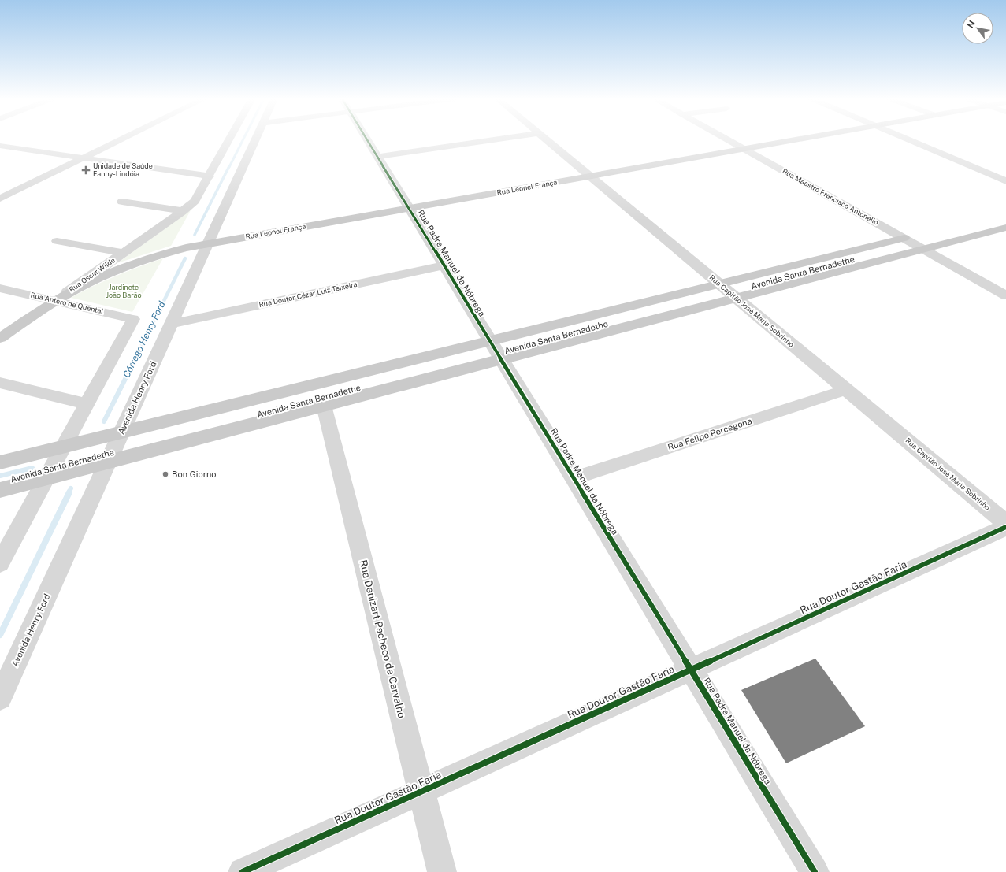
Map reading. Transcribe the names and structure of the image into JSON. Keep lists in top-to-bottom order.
{
  "streets": {
    "main road": ["Rua Leonel França", "Avenida Santa Bernadethe", "Rua Oscar Wilde"],
    "street": [
      "Rua Maestro Francisco Antonello",
      "Rua Padre Manuel da Nóbrega",
      "Rua Doutor Cézar Luiz Teixeira",
      "Rua Antero de Quental",
      "Rua Capitão José Maria Sobrinho",
      "Avenida Henry Ford",
      "Rua Felipe Percegona",
      "Rua Doutor Gastão Faria",
      "Rua Denizart Pacheco de Carvalho"
    ]
  },
  "crossings": [
    ["Rua Leonel França", "Rua Maestro Francisco Antonello"],
    ["Rua Leonel França", "Rua Padre Manuel da Nóbrega"],
    ["Rua Leonel França", "Rua Oscar Wilde"],
    ["Rua Leonel França", "Rua Antero de Quental"],
    ["Rua Leonel França", "Rua Capitão José Maria Sobrinho"],
    ["Rua Leonel França", "Avenida Henry Ford"],
    ["Rua Maestro Francisco Antonello", "Avenida Santa Bernadethe"],
    ["Rua Padre Manuel da Nóbrega", "Avenida Santa Bernadethe"],
    ["Rua Padre Manuel da Nóbrega", "Rua Doutor Cézar Luiz Teixeira"],
    ["Rua Padre Manuel da Nóbrega", "Rua Felipe Percegona"],
    ["Rua Padre Manuel da Nóbrega", "Rua Doutor Gastão Faria"],
    ["Avenida Santa Bernadethe", "Rua Capitão José Maria Sobrinho"],
    ["Avenida Santa Bernadethe", "Avenida Henry Ford"],
    ["Avenida Santa Bernadethe", "Rua Denizart Pacheco de Carvalho"],
    ["Rua Oscar Wilde", "Rua Antero de Quental"],
    ["Rua Doutor Cézar Luiz Teixeira", "Avenida Henry Ford"],
    ["Rua Capitão José Maria Sobrinho", "Rua Felipe Percegona"],
    ["Rua Doutor Gastão Faria", "Rua Denizart Pacheco de Carvalho"]
  ],
  "water": ["Córrego Henry Ford"],
  "parks": ["Jardinete João Barão"],
  "places": {
    "health": ["Unidade de Saúde Fanny-Lindóia"],
    "other": ["Bon Giorno"]
  },
  "north": "top left"
}
